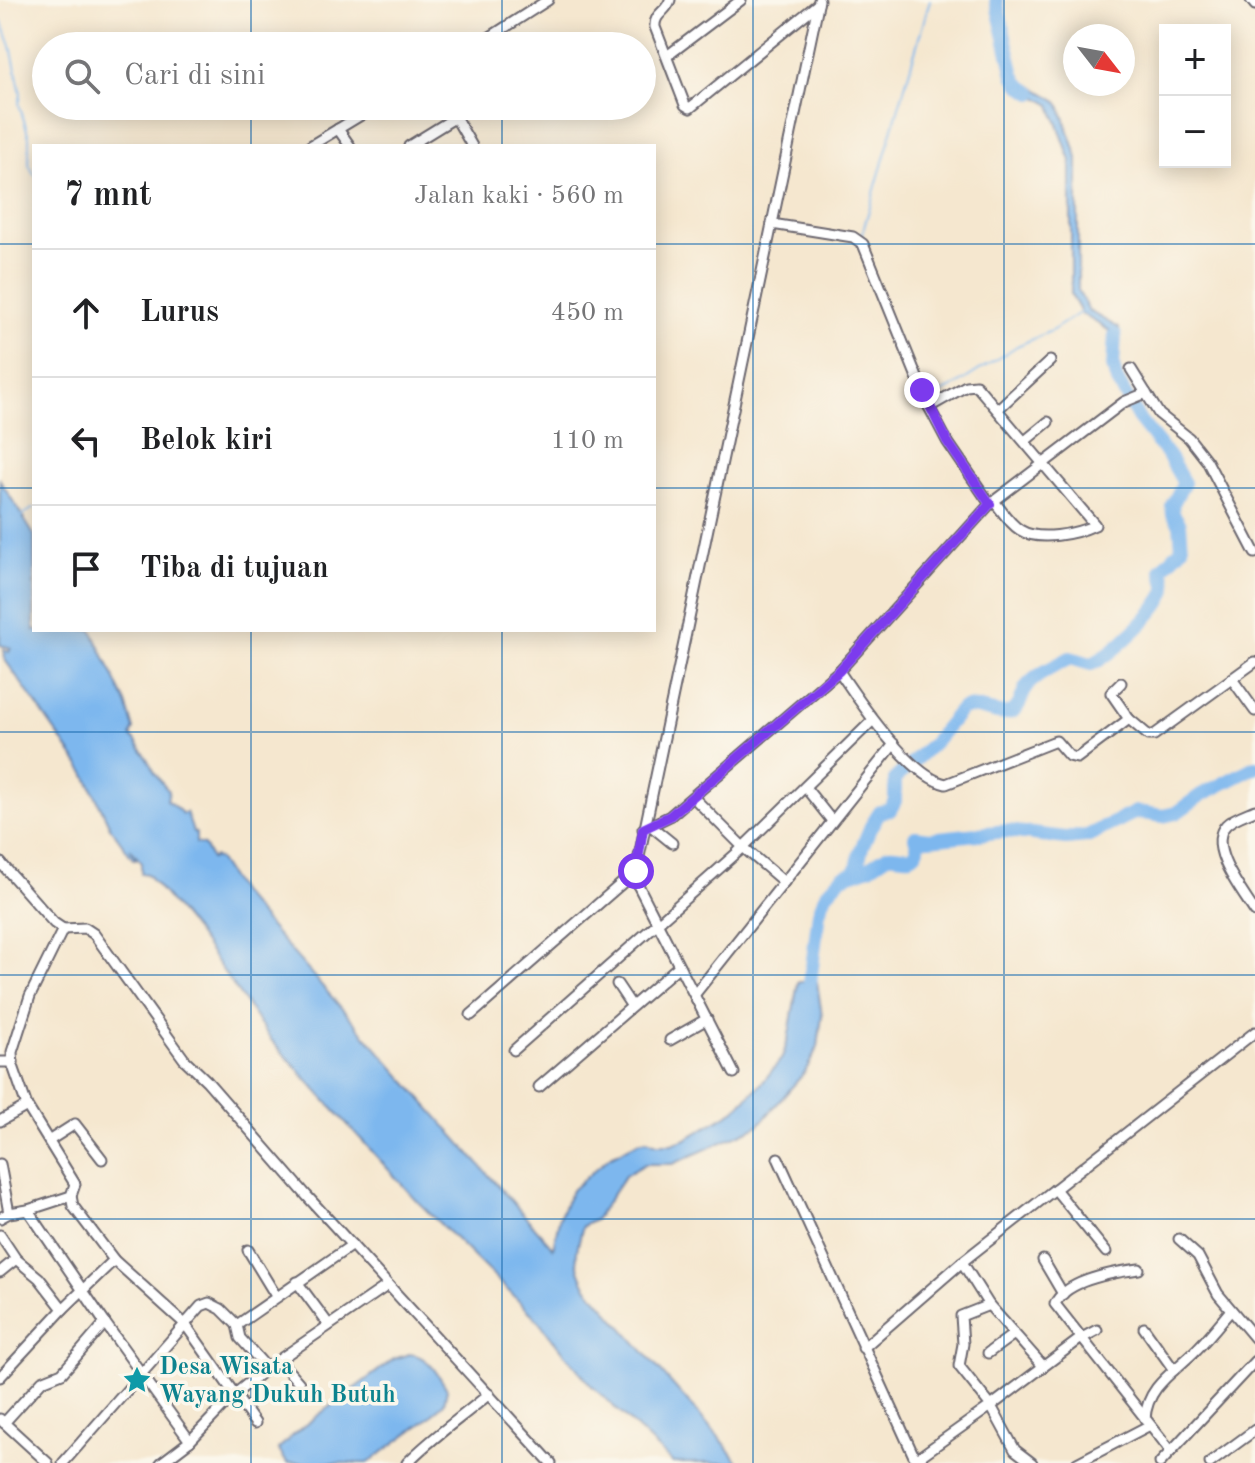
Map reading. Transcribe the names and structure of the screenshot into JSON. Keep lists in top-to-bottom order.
{
  "places": {
    "place": ["Desa Wisata Wayang Dukuh Butuh"]
  },
  "north": "bottom right",
  "page": {
    "map_buttons": ["+", "−"],
    "search": "Cari di sini",
    "heading": ["7 mnt", "Jalan kaki · 560 m"],
    "list": [
      ["Lurus", "450 m"],
      ["Belok kiri", "110 m"],
      "Tiba di tujuan"
    ]
  }
}
